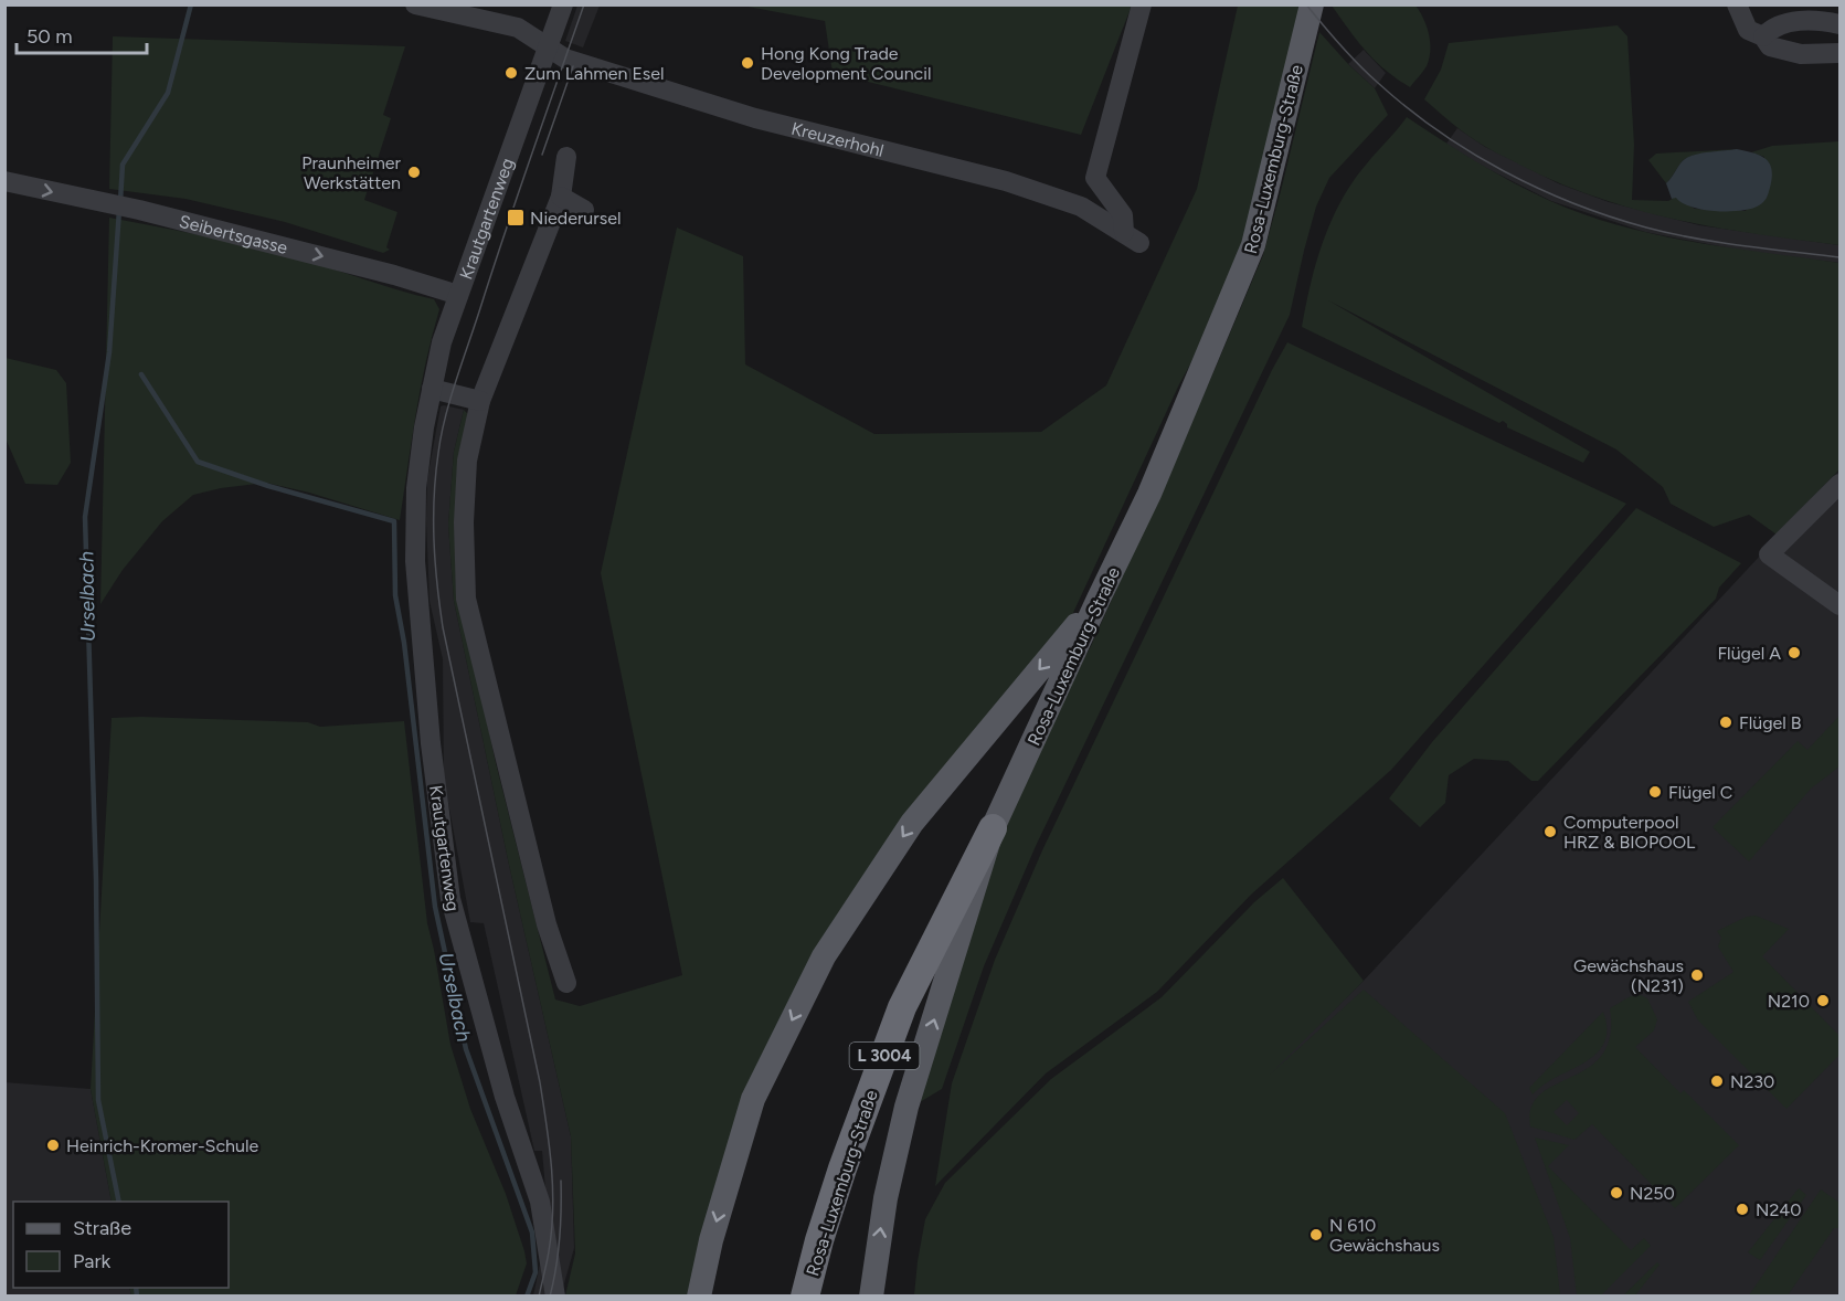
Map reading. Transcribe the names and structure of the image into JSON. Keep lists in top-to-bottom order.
{
  "streets": {
    "highway": ["Rosa-Luxemburg-Straße", "L 3004"],
    "street": ["Kreuzerhohl", "Krautgartenweg", "Seibertsgasse"]
  },
  "crossings": [
    ["Kreuzerhohl", "Krautgartenweg"],
    ["Krautgartenweg", "Seibertsgasse"]
  ],
  "one_way": ["Seibertsgasse"],
  "water": ["Urselbach"],
  "places": {
    "other": [
      "Hong Kong Trade Development Council",
      "Zum Lahmen Esel",
      "Praunheimer Werkstätten",
      "Flügel A",
      "Flügel B",
      "Flügel C",
      "Computerpool HRZ & BIOPOOL",
      "Gewächshaus (N231)",
      "N210",
      "N230",
      "Heinrich-Kromer-Schule",
      "N250",
      "N240",
      "N 610 Gewächshaus"
    ],
    "transit": ["Niederursel"]
  },
  "legend": ["Straße", "Park"],
  "scale_bar": "50 m"
}
